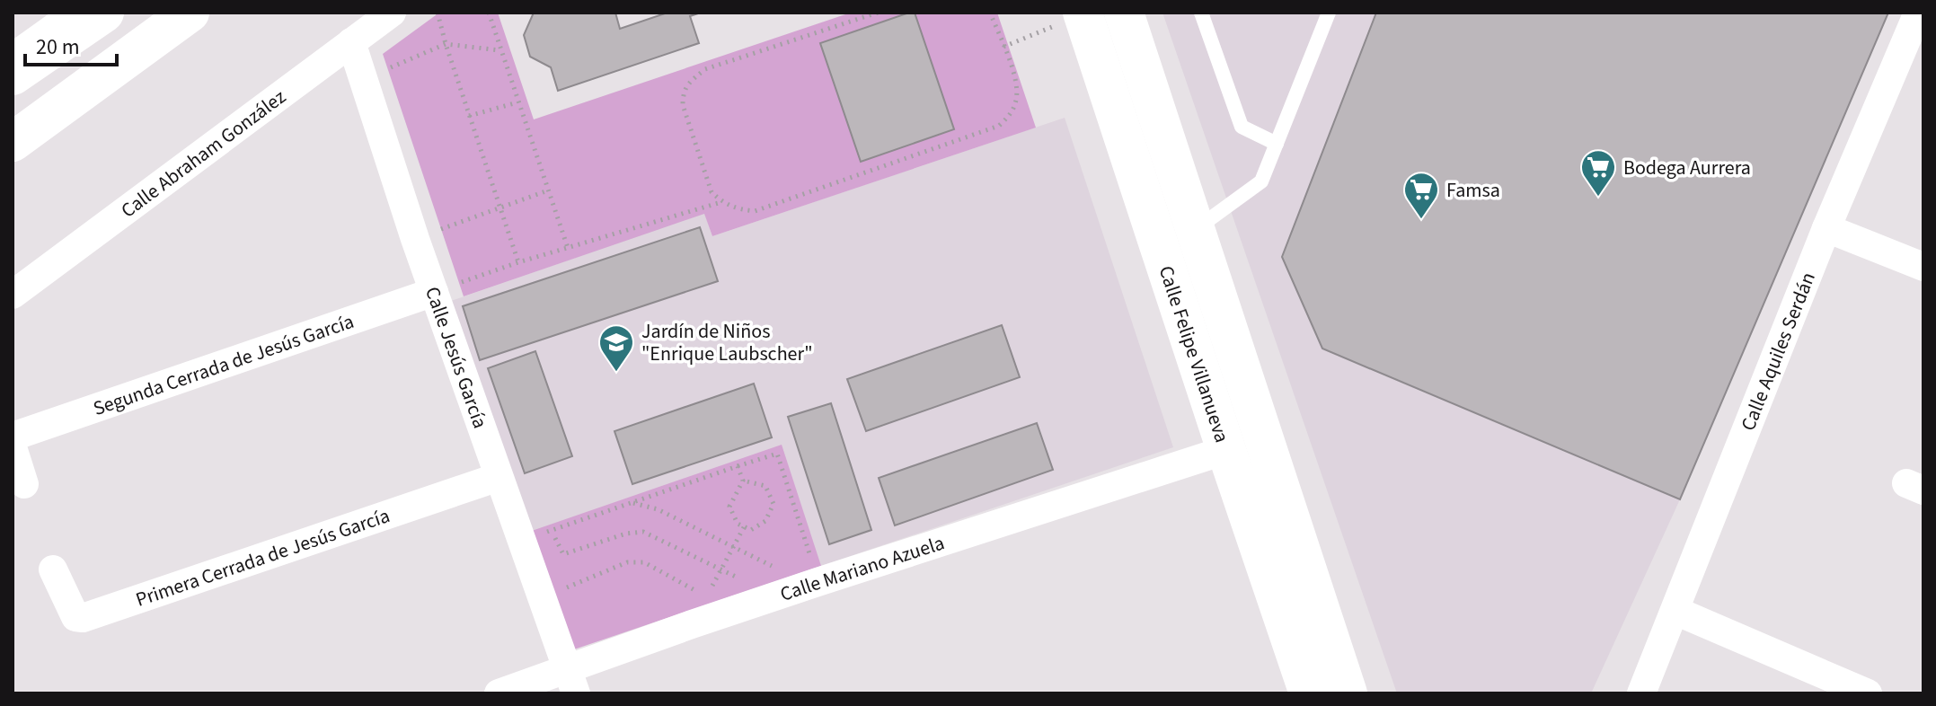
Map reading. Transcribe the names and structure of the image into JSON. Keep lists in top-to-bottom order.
{
  "streets": {
    "main road": ["Calle Felipe Villanueva"],
    "street": [
      "Calle Abraham González",
      "Calle Aquiles Serdán",
      "Calle Jesús García",
      "Segunda Cerrada de Jesús García",
      "Primera Cerrada de Jesús García",
      "Calle Mariano Azuela"
    ]
  },
  "crossings": [
    ["Calle Abraham González", "Calle Jesús García"],
    ["Calle Felipe Villanueva", "Calle Mariano Azuela"],
    ["Calle Jesús García", "Segunda Cerrada de Jesús García"],
    ["Calle Jesús García", "Primera Cerrada de Jesús García"],
    ["Calle Jesús García", "Calle Mariano Azuela"]
  ],
  "places": {
    "supermarket": ["Bodega Aurrera", "Famsa"],
    "school or university": ["Jardín de Niños \"Enrique Laubscher\""]
  },
  "scale_bar": "20 m"
}
